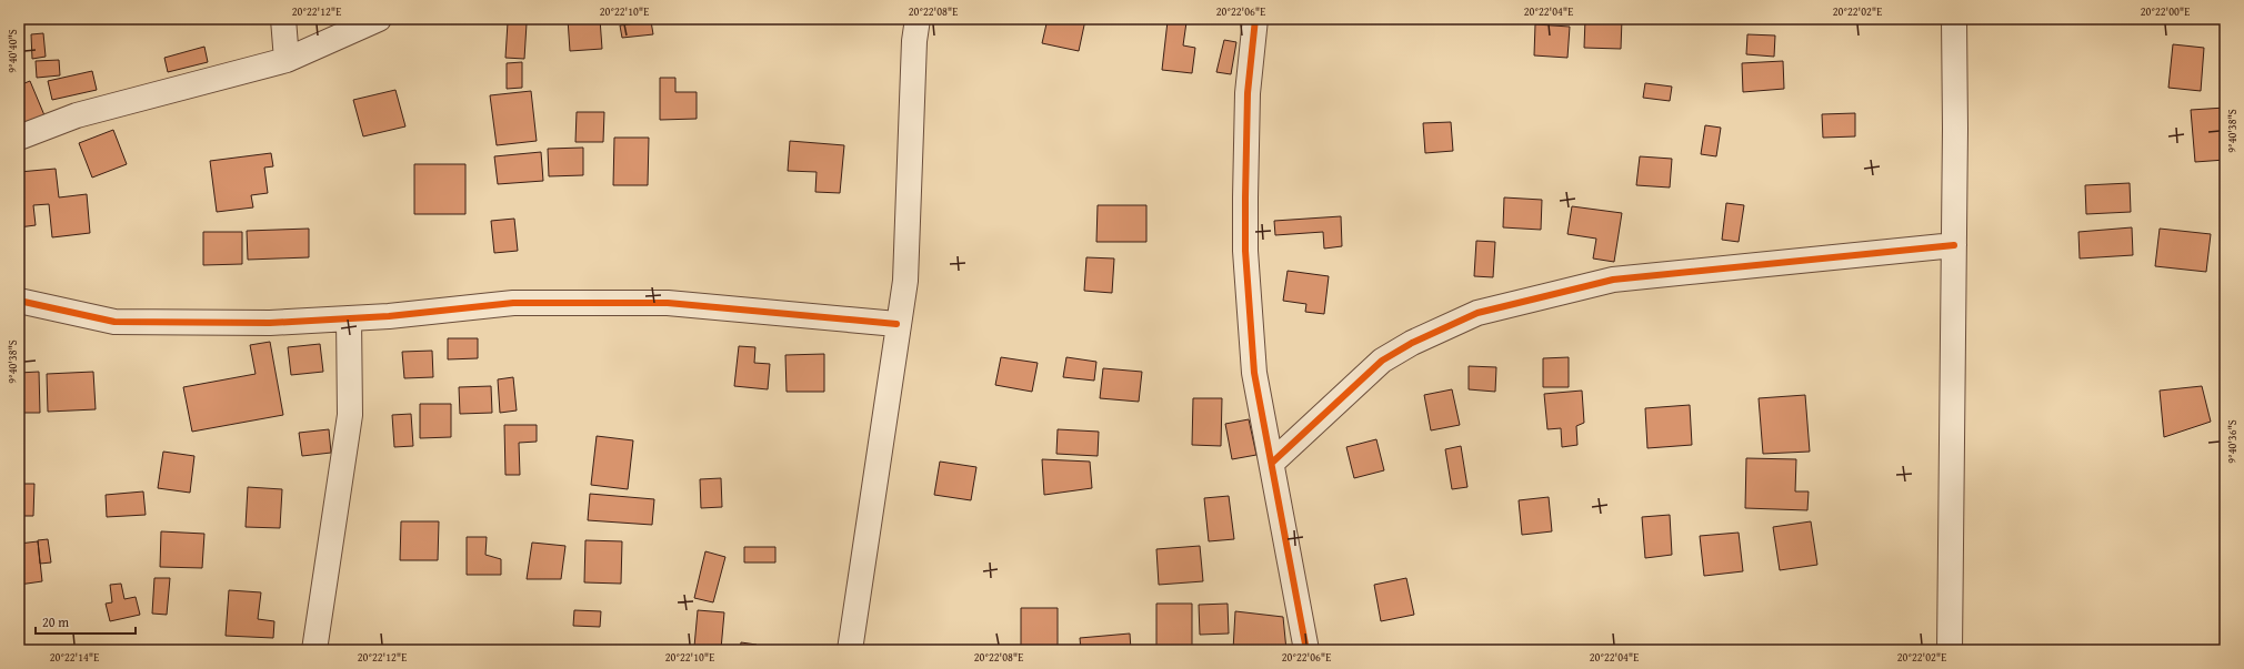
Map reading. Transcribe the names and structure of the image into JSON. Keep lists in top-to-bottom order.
{
  "scale_bar": "20 m",
  "coordinates": [
    "20°22'12\"E",
    "20°22'10\"E",
    "20°22'08\"E",
    "20°22'06\"E",
    "20°22'04\"E",
    "20°22'02\"E",
    "20°22'00\"E",
    "9°40'40\"S",
    "9°40'38\"S",
    "9°40'36\"S",
    "20°22'14\"E"
  ]
}
